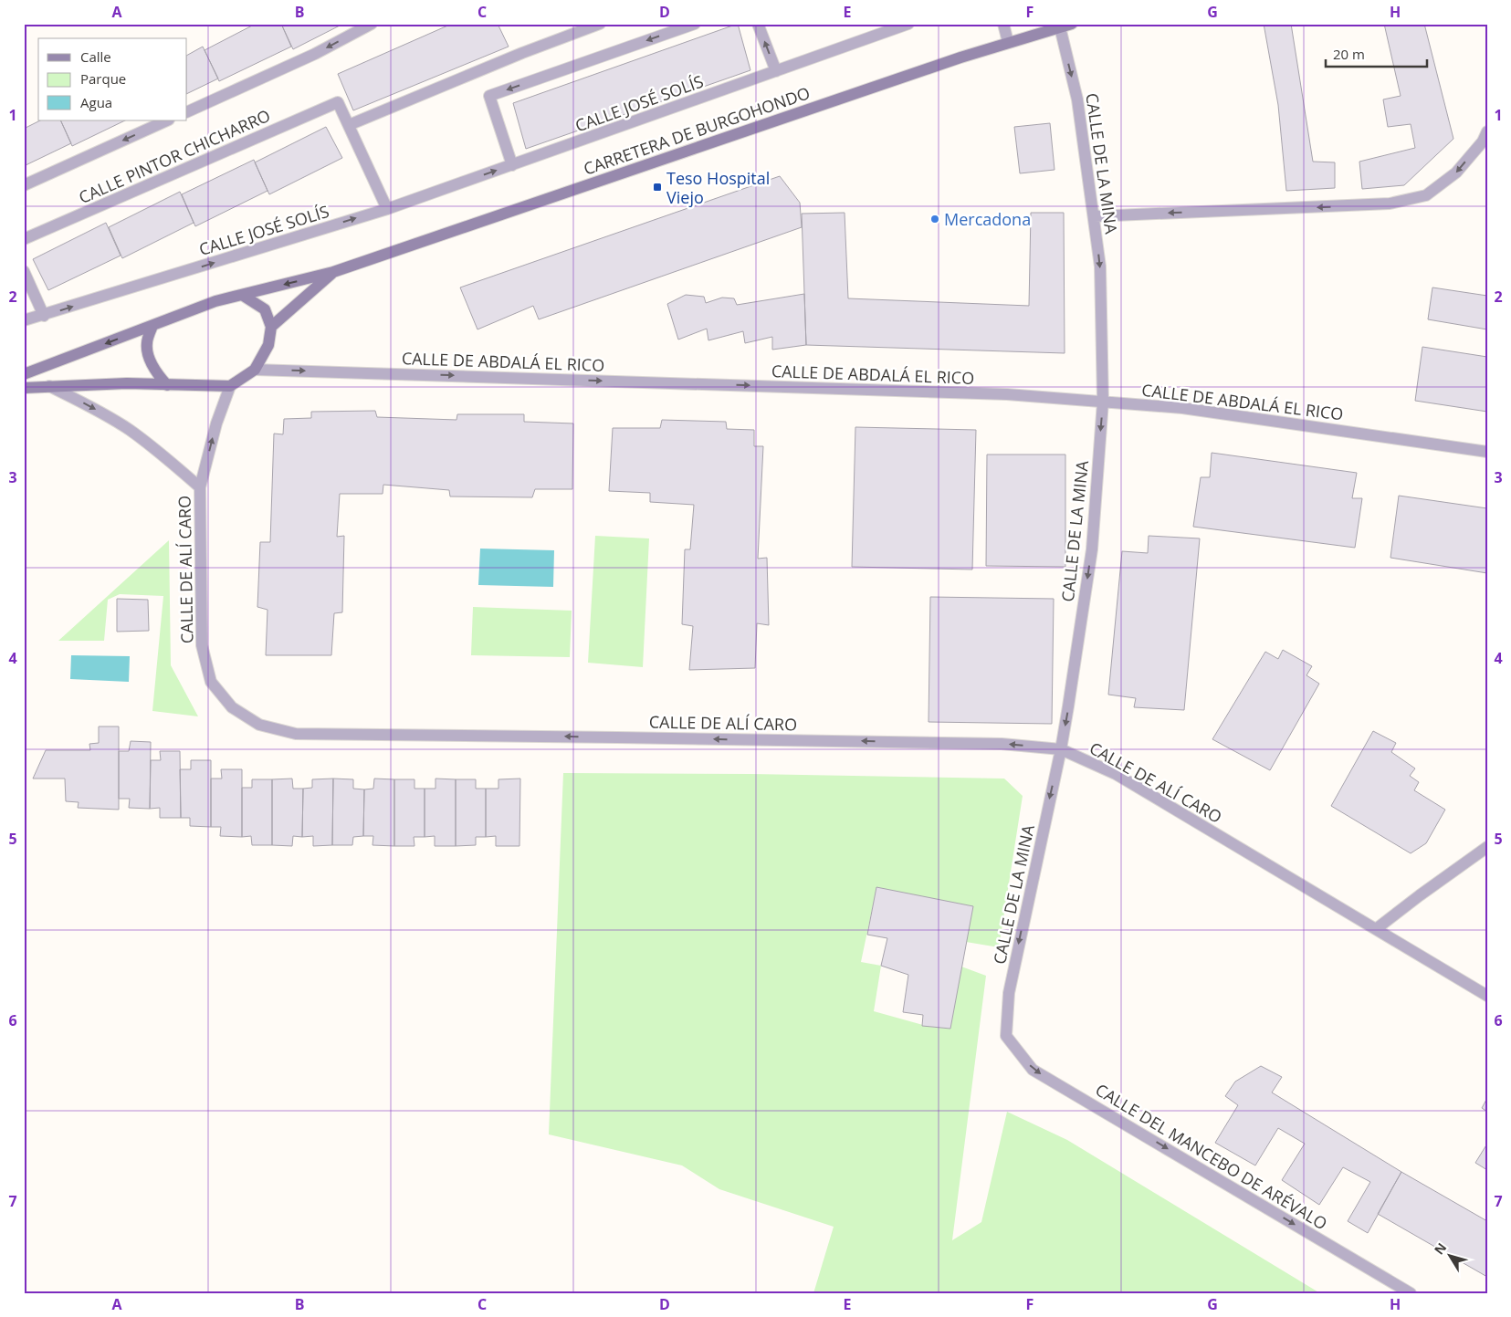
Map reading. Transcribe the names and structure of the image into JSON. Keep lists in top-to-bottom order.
{
  "streets": {
    "main road": ["CARRETERA DE BURGOHONDO"],
    "street": [
      "CALLE JOSÉ SOLÍS",
      "CALLE PINTOR CHICHARRO",
      "CALLE DE LA MINA",
      "CALLE DE ABDALÁ EL RICO",
      "CALLE DE ALÍ CARO",
      "CALLE DEL MANCEBO DE ARÉVALO"
    ]
  },
  "crossings": [
    ["CARRETERA DE BURGOHONDO", "CALLE DE LA MINA"],
    ["CARRETERA DE BURGOHONDO", "CALLE DE ABDALÁ EL RICO"],
    ["CARRETERA DE BURGOHONDO", "CALLE DE ALÍ CARO"],
    ["CALLE DE LA MINA", "CALLE DE ABDALÁ EL RICO"],
    ["CALLE DE LA MINA", "CALLE DE ALÍ CARO"],
    ["CALLE DE LA MINA", "CALLE DEL MANCEBO DE ARÉVALO"],
    ["CALLE DE ABDALÁ EL RICO", "CALLE DE ALÍ CARO"]
  ],
  "one_way": [
    "CALLE JOSÉ SOLÍS",
    "CALLE DE LA MINA",
    "CALLE DE ABDALÁ EL RICO",
    "CALLE DEL MANCEBO DE ARÉVALO"
  ],
  "places": {
    "transit": ["Teso Hospital Viejo"],
    "other": ["Mercadona"]
  },
  "legend": ["Calle", "Parque", "Agua"],
  "scale_bar": "20 m",
  "north": "top left",
  "grid": {
    "columns": [
      "A",
      "B",
      "C",
      "D",
      "E",
      "F",
      "G",
      "H"
    ],
    "rows": [
      "1",
      "2",
      "3",
      "4",
      "5",
      "6",
      "7"
    ]
  }
}
